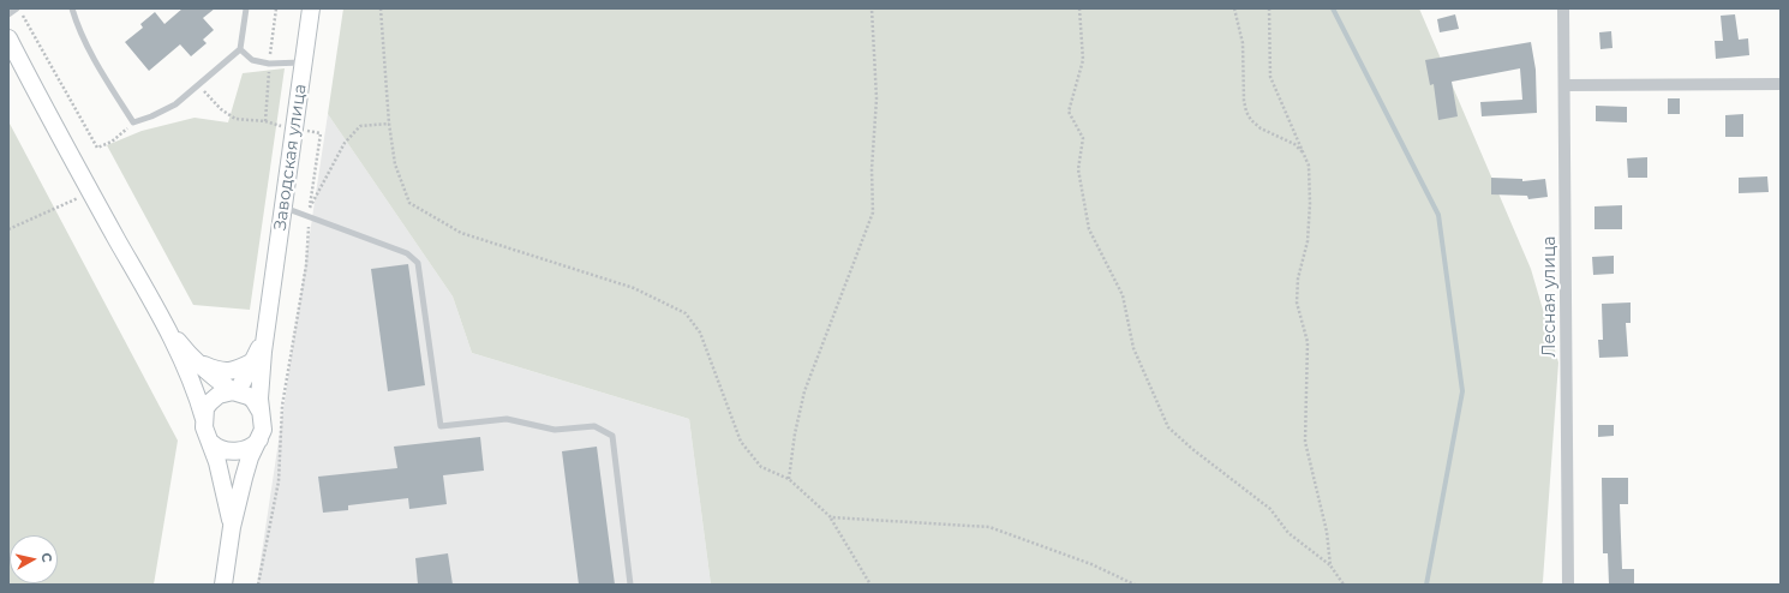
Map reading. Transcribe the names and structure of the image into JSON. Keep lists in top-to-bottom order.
{
  "streets": {
    "main road": ["Заводская улица"],
    "street": ["Лесная улица"]
  },
  "north": "right"
}
